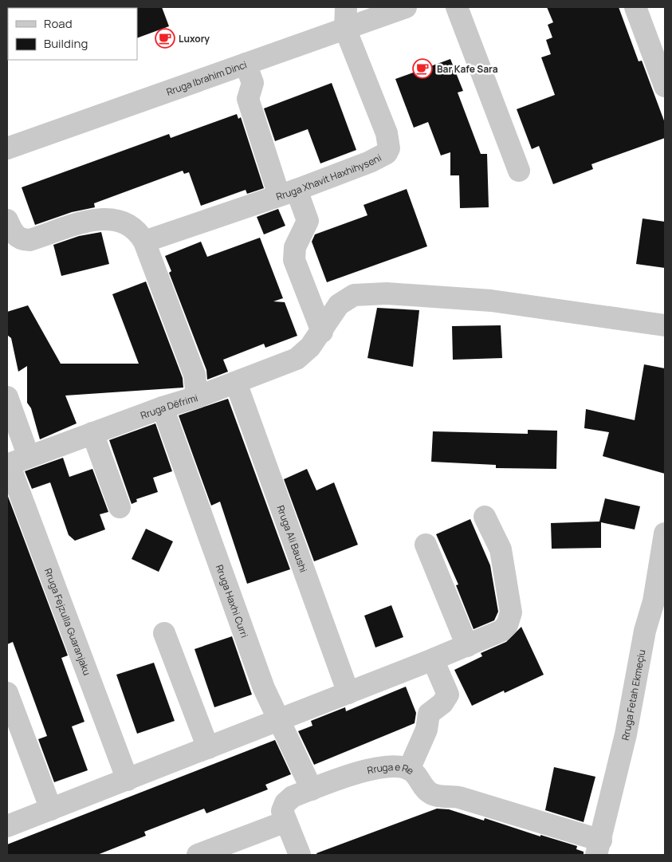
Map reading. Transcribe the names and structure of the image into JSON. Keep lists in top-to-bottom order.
{
  "streets": {
    "street": [
      "Rruga Ibrahim Dinci",
      "Rruga Xhavit Haxhihyseni",
      "Rruga Dëfrimi",
      "Rruga Ali Baushi",
      "Rruga Haxhi Curri",
      "Rruga Fejzulla Guaranjaku",
      "Rruga Fetah Ekmeçiu",
      "Rruga e Re"
    ]
  },
  "crossings": [
    ["Rruga Ibrahim Dinci", "Rruga Xhavit Haxhihyseni"],
    ["Rruga Dëfrimi", "Rruga Ali Baushi"],
    ["Rruga Dëfrimi", "Rruga Haxhi Curri"],
    ["Rruga Dëfrimi", "Rruga Fejzulla Guaranjaku"],
    ["Rruga Haxhi Curri", "Rruga e Re"],
    ["Rruga Fetah Ekmeçiu", "Rruga e Re"]
  ],
  "places": {
    "cafe": ["Luxory", "Bar Kafe Sara"]
  },
  "legend": ["Road", "Building"]
}
